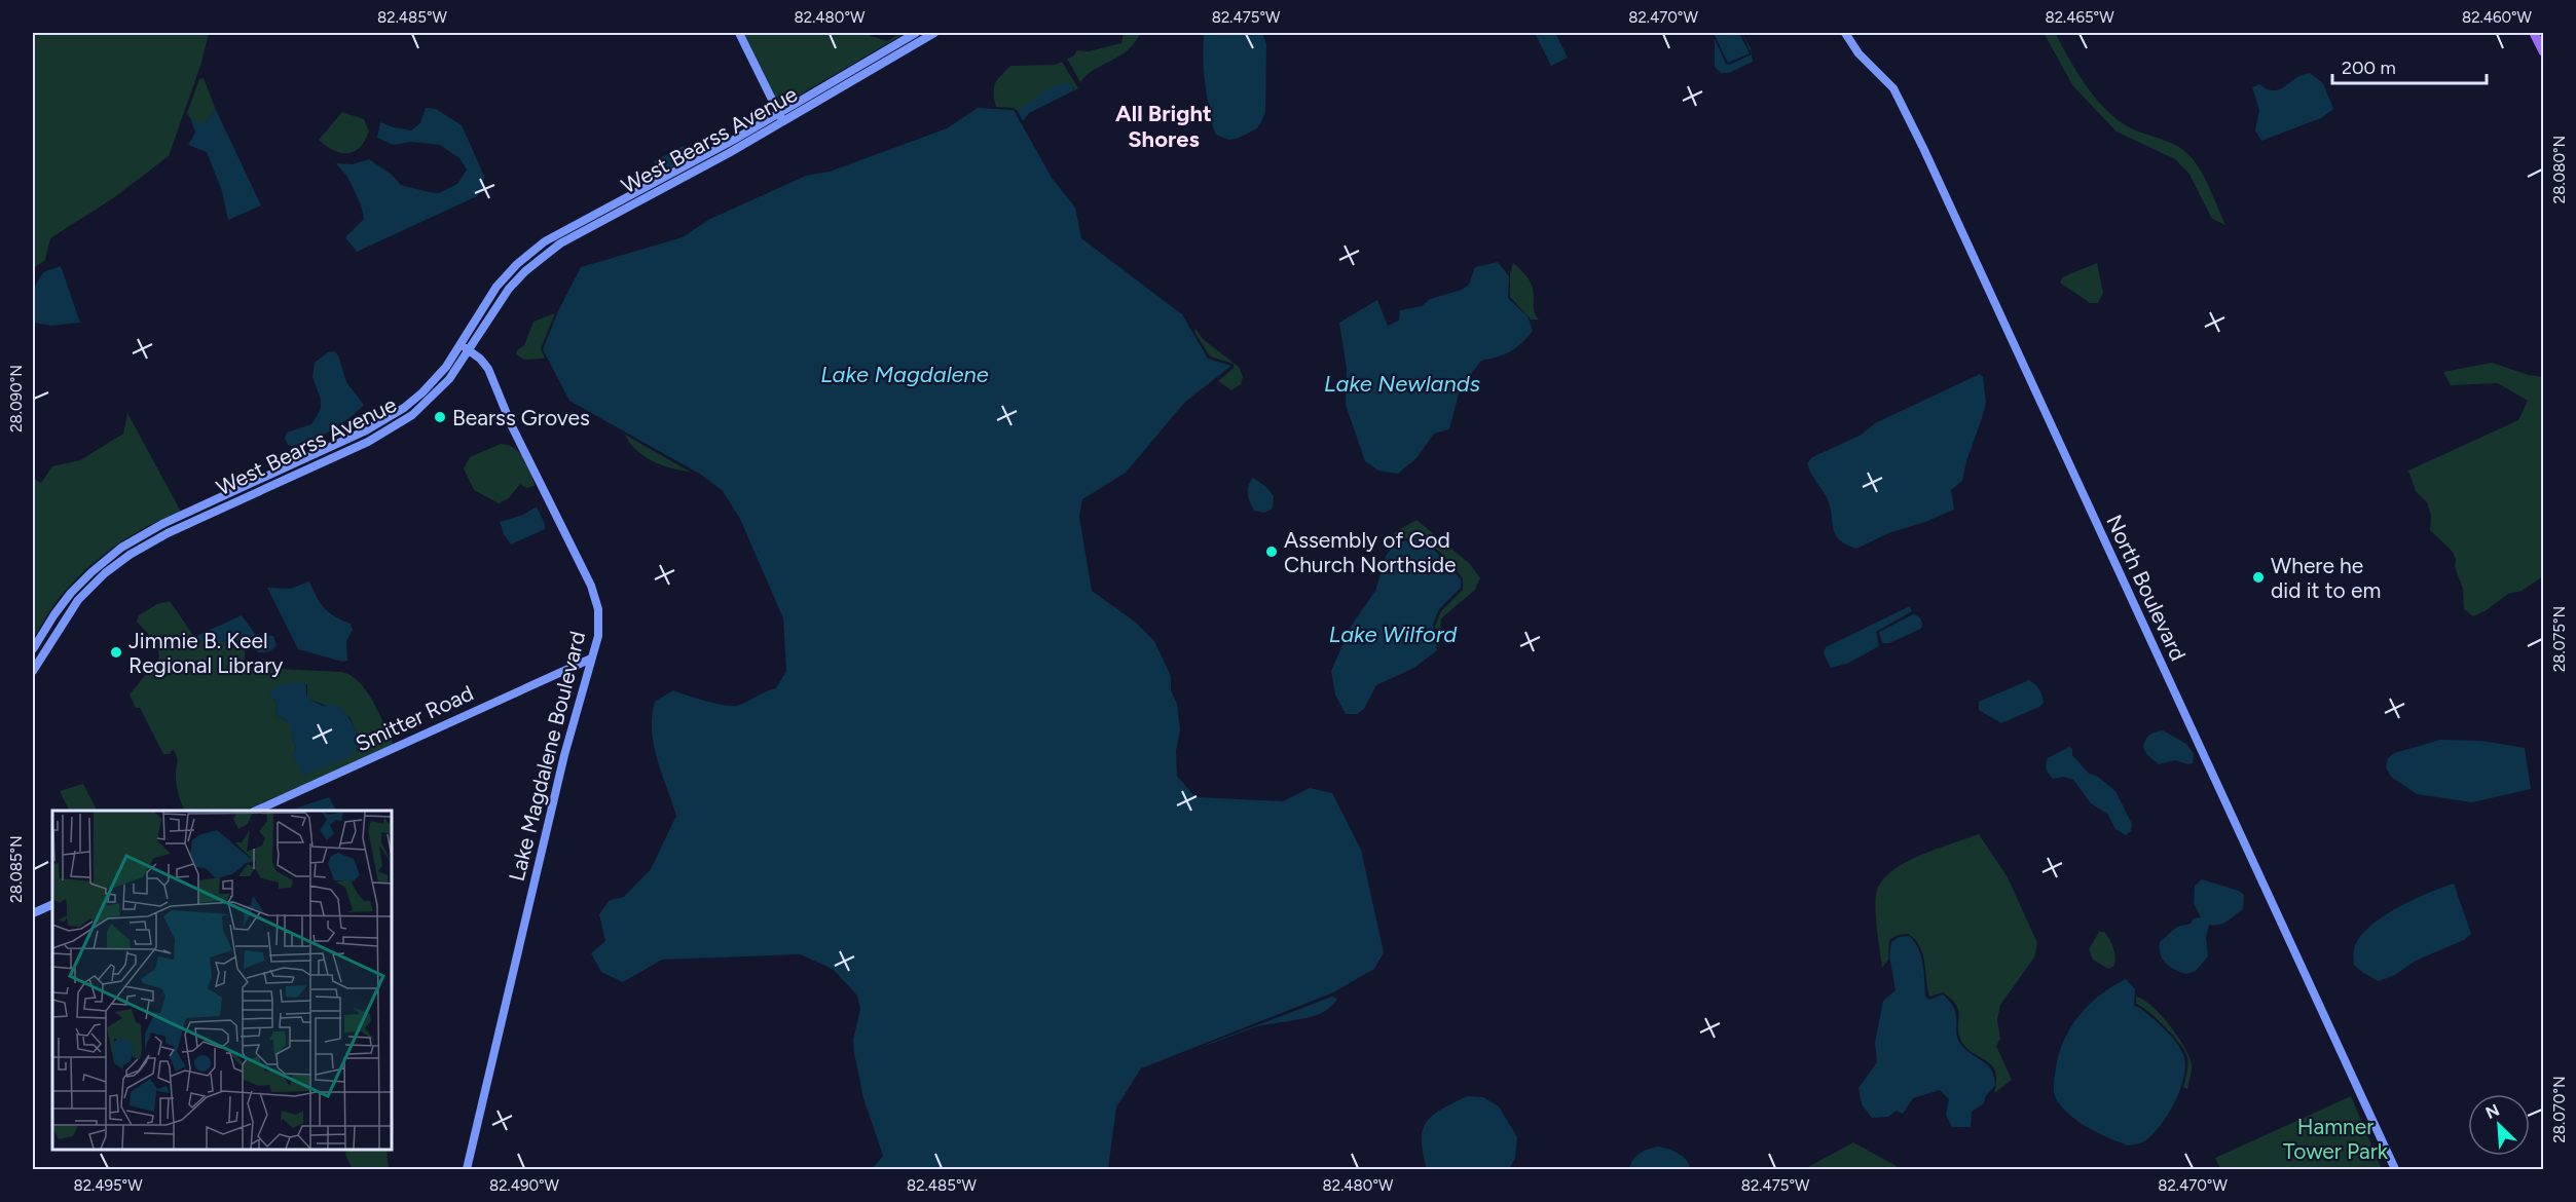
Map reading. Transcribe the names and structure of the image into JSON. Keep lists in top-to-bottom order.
{
  "streets": {
    "street": [
      "West Bearss Avenue",
      "North Boulevard",
      "Smitter Road",
      "Lake Magdalene Boulevard"
    ]
  },
  "crossings": [
    ["West Bearss Avenue", "Lake Magdalene Boulevard"],
    ["Smitter Road", "Lake Magdalene Boulevard"]
  ],
  "districts": ["All Bright Shores"],
  "water": ["Lake Magdalene", "Lake Newlands", "Lake Wilford"],
  "parks": ["Hamner Tower Park"],
  "places": [
    "Bearss Groves",
    "Assembly of God Church Northside",
    "Where he did it to em",
    "Jimmie B. Keel Regional Library"
  ],
  "scale_bar": "200 m",
  "north": "top left",
  "coordinates": [
    "82.485°W",
    "82.480°W",
    "82.475°W",
    "82.470°W",
    "82.465°W",
    "82.460°W",
    "28.080°N",
    "28.090°N",
    "28.075°N",
    "28.085°N",
    "28.070°N",
    "82.495°W",
    "82.490°W"
  ]
}
